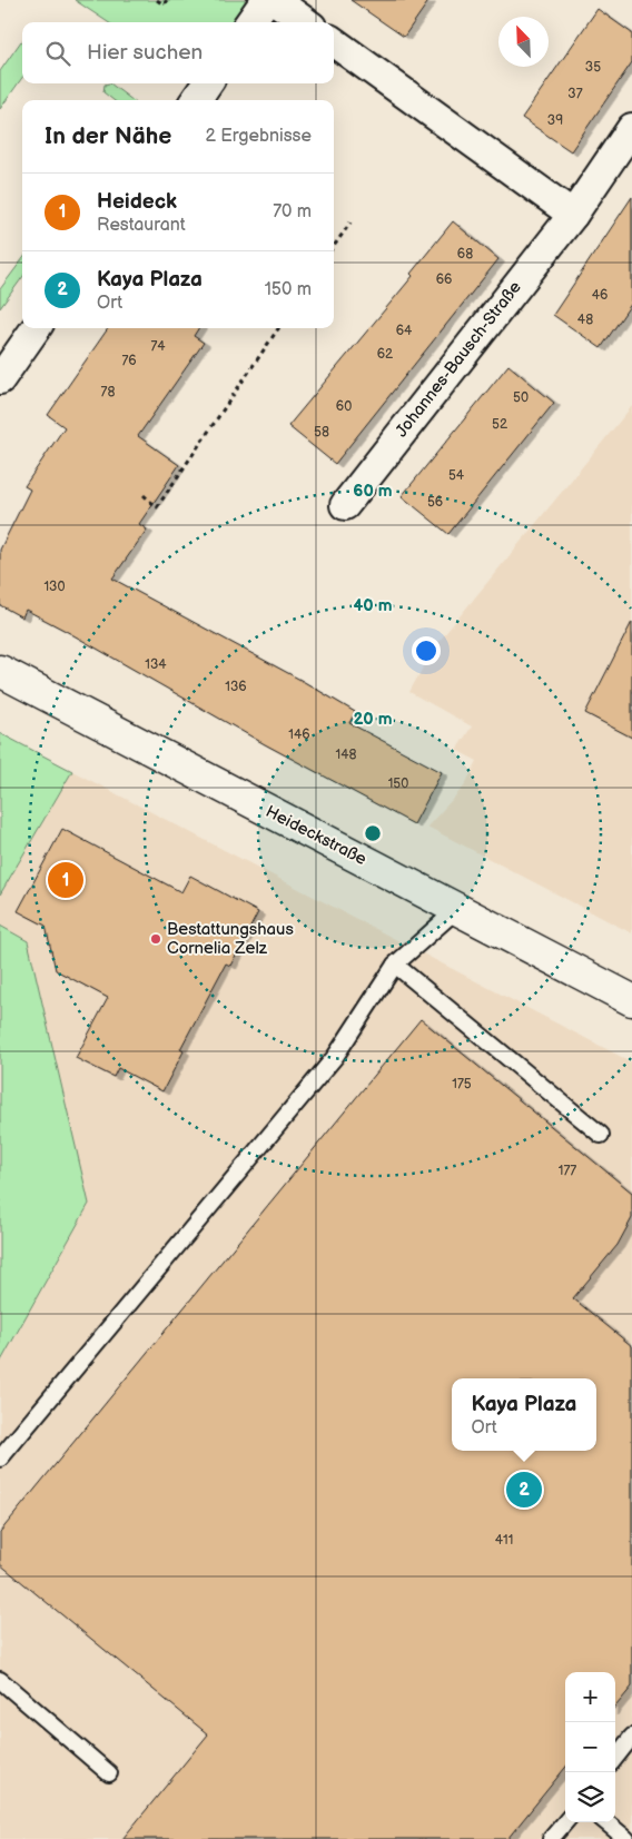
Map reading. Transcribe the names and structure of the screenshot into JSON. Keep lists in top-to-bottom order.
{
  "streets": {
    "street": ["Johannes-Bausch-Straße", "Heideckstraße"]
  },
  "places": ["Bestattungshaus Cornelia Zelz"],
  "house_numbers": [
    "35",
    "37",
    "39",
    "68",
    "66",
    "46",
    "48",
    "64",
    "74",
    "62",
    "76",
    "78",
    "50",
    "60",
    "52",
    "58",
    "54",
    "56",
    "130",
    "134",
    "136",
    "146",
    "148",
    "150",
    "175",
    "177",
    "411"
  ],
  "north": "top left",
  "page": {
    "search": "Hier suchen",
    "heading": ["In der Nähe", "2 Ergebnisse"],
    "list": [
      {
        "mark": "1",
        "name": "Heideck",
        "note": "Restaurant",
        "value": "70 m"
      },
      {
        "mark": "2",
        "name": "Kaya Plaza",
        "note": "Ort",
        "value": "150 m"
      }
    ],
    "pins": ["1", "2"],
    "popup": ["Kaya Plaza", "Ort"],
    "map_buttons": ["+", "−"]
  },
  "rings": ["60 m", "40 m", "20 m"]
}
